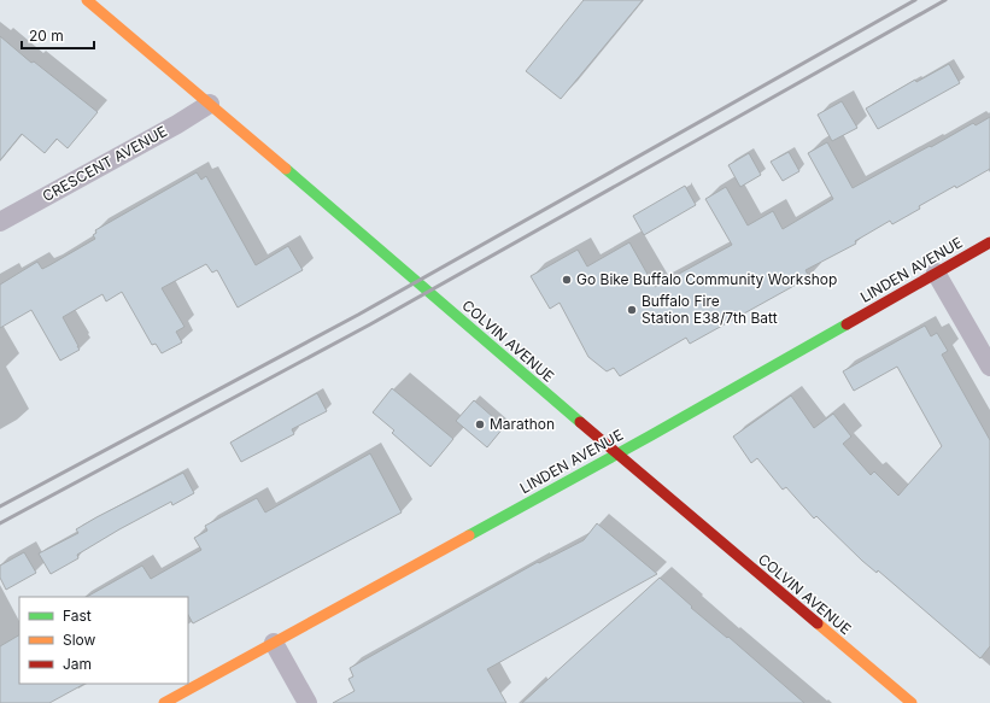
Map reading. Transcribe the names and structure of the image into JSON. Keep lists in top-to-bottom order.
{
  "streets": {
    "street": ["CRESCENT AVENUE", "LINDEN AVENUE", "COLVIN AVENUE"]
  },
  "crossings": [
    ["CRESCENT AVENUE", "COLVIN AVENUE"],
    ["LINDEN AVENUE", "COLVIN AVENUE"]
  ],
  "places": ["Go Bike Buffalo Community Workshop", "Buffalo Fire Station E38/7th Batt", "Marathon"],
  "legend": ["Fast", "Slow", "Jam"],
  "scale_bar": "20 m"
}
